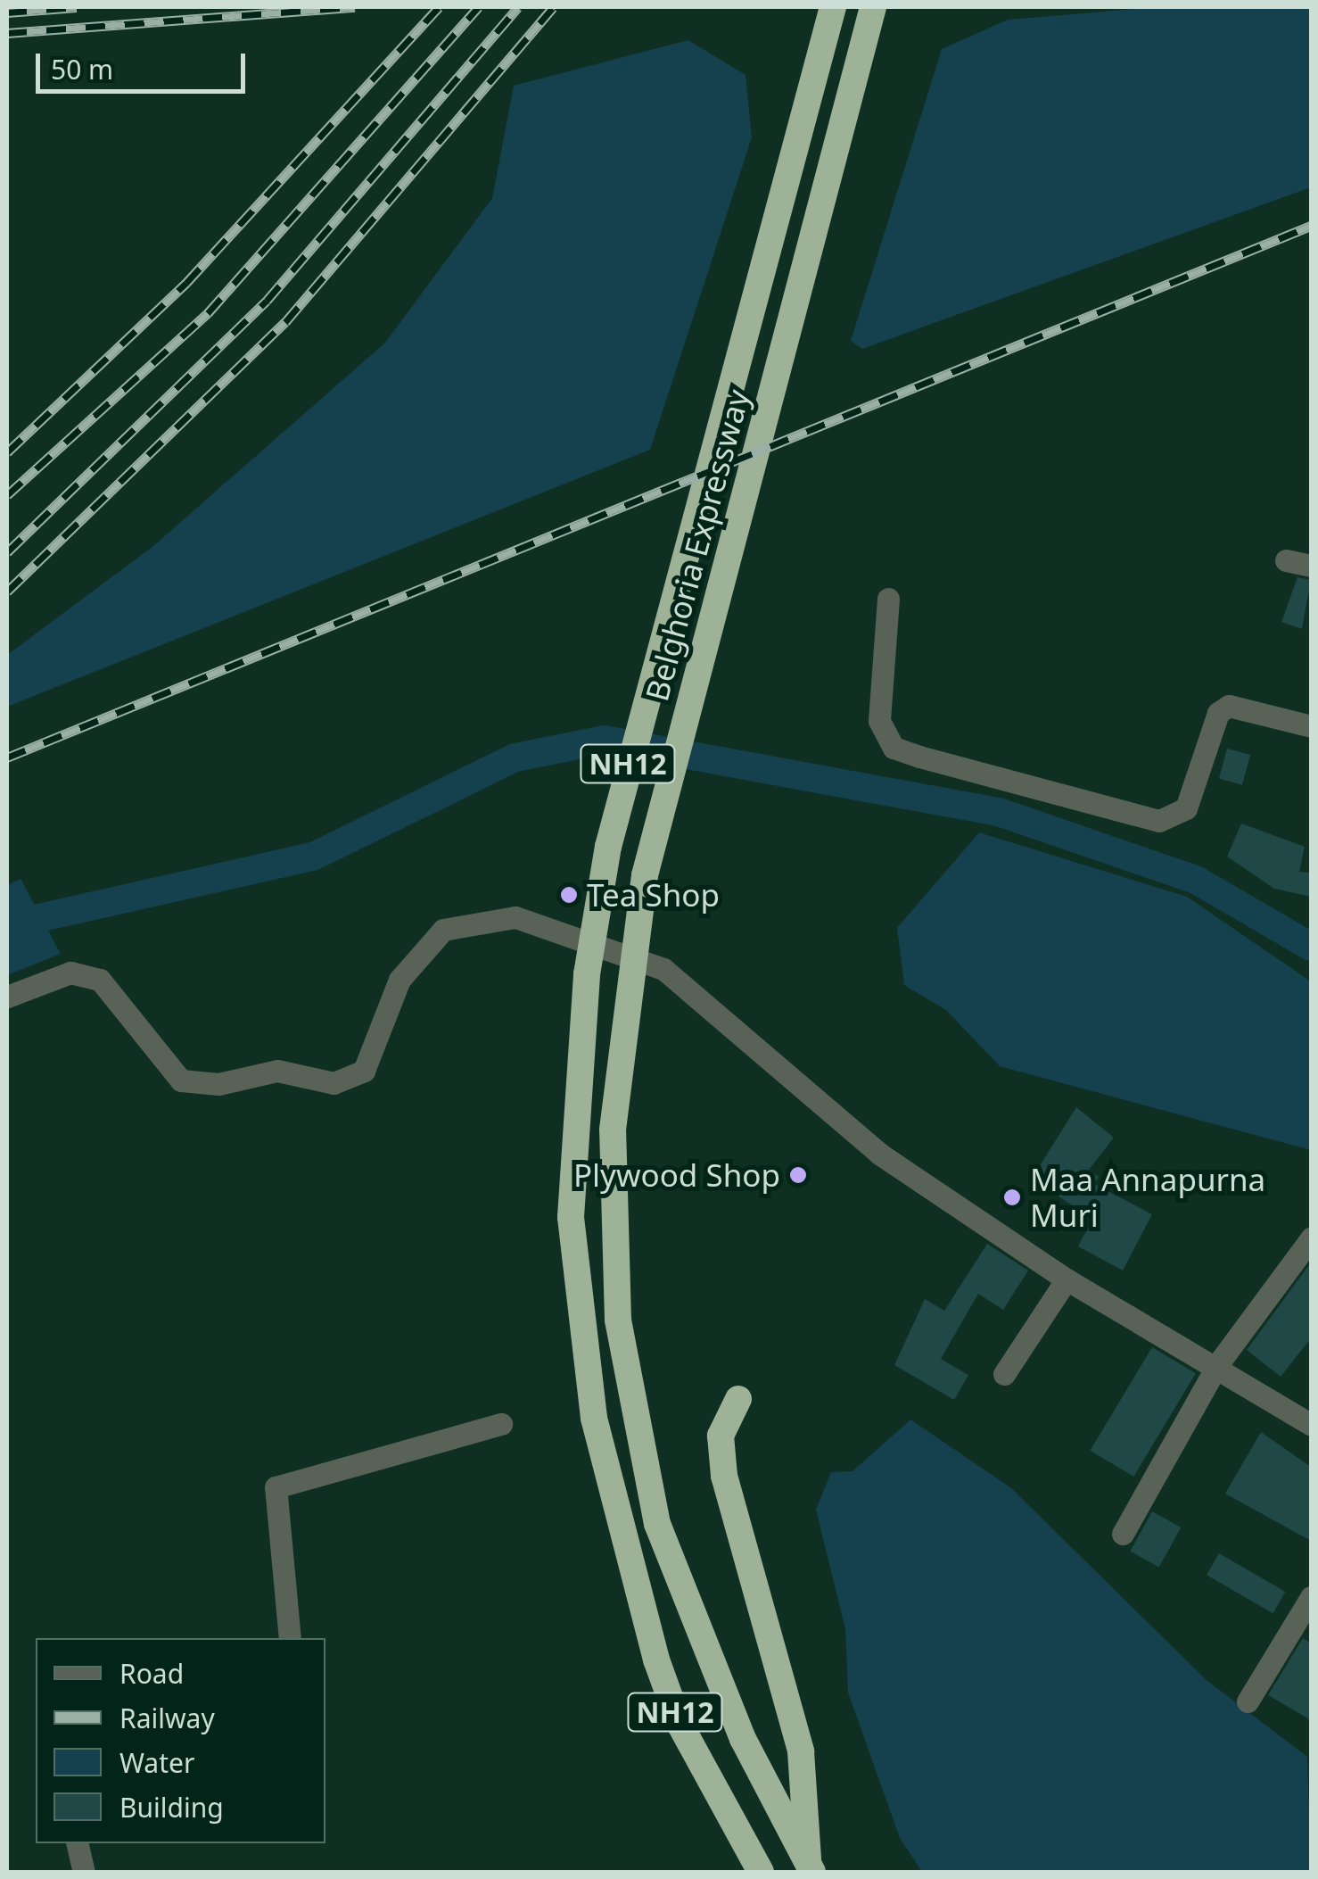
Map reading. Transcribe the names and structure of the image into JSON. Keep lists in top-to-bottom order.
{
  "streets": {
    "highway": ["Belghoria Expressway", "NH12"]
  },
  "places": ["Tea Shop", "Plywood Shop", "Maa Annapurna Muri"],
  "legend": [
    "Road",
    "Railway",
    "Water",
    "Building"
  ],
  "scale_bar": "50 m"
}
